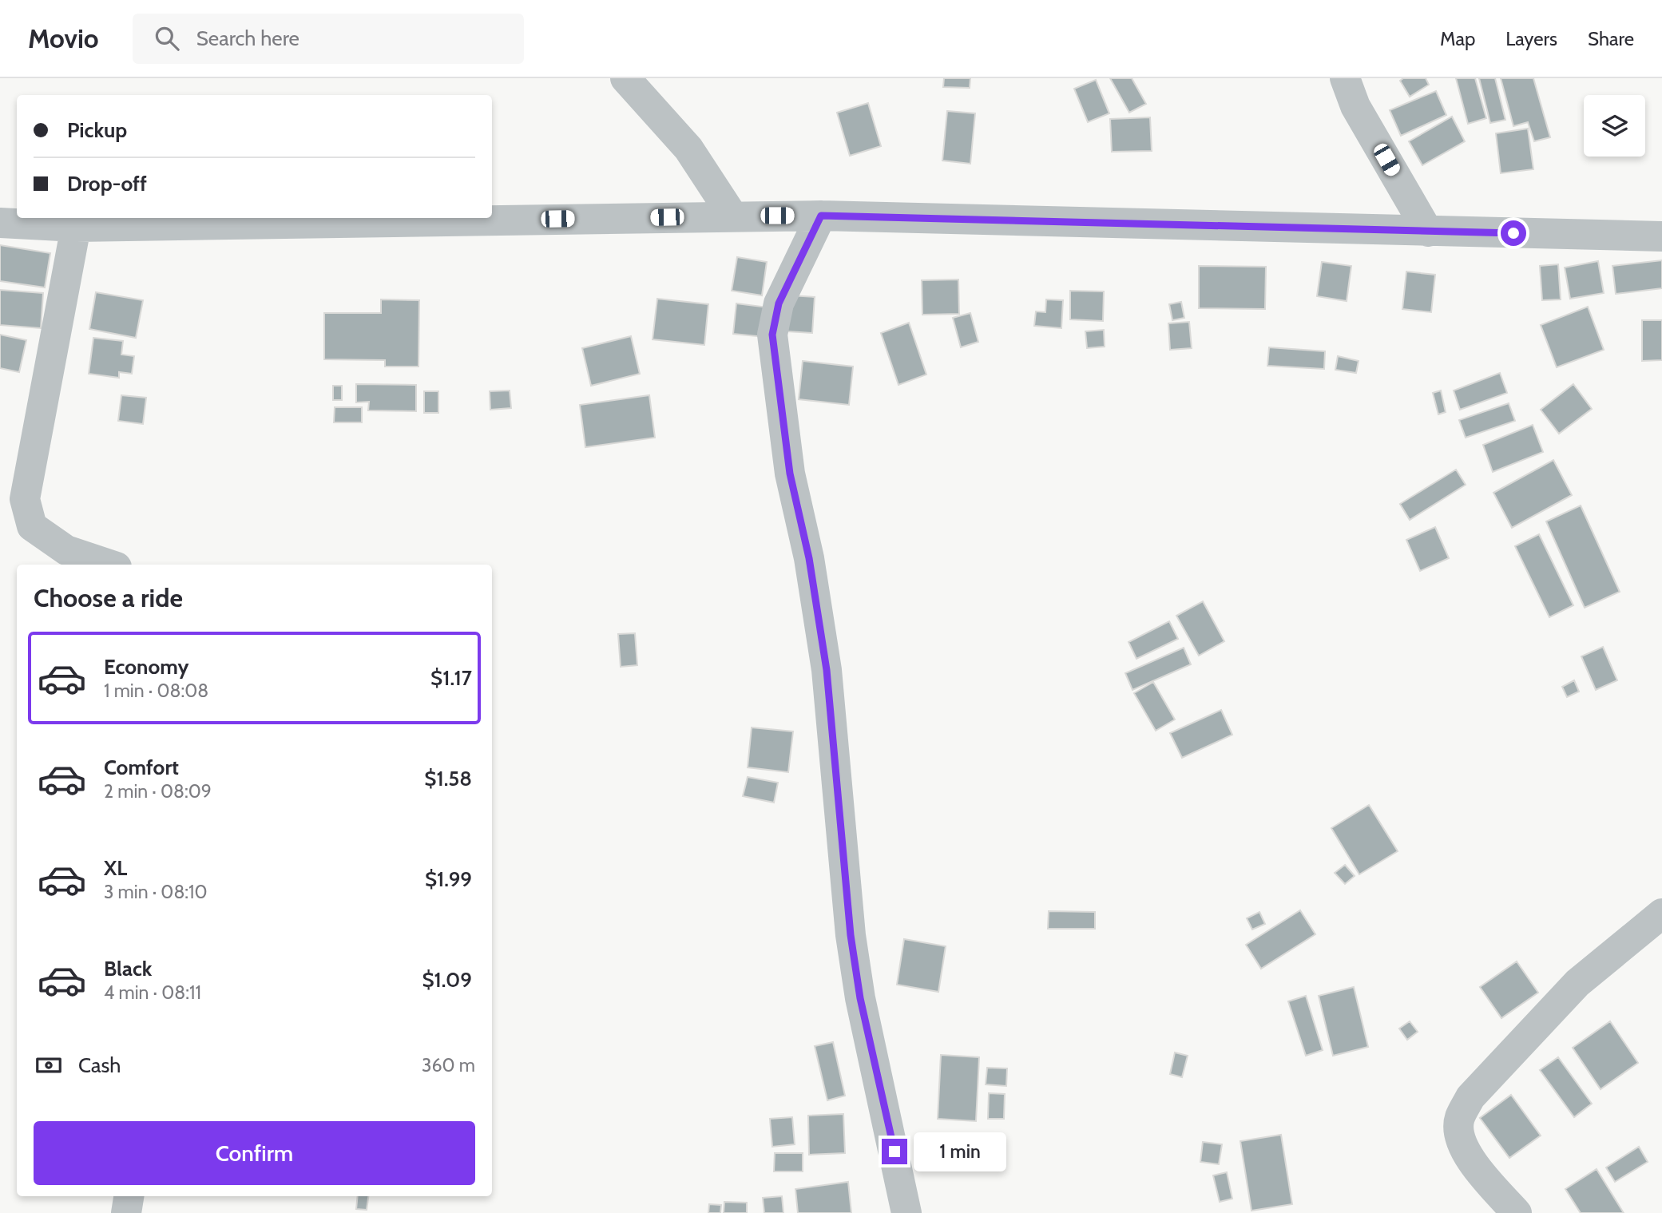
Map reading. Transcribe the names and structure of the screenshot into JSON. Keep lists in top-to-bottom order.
{
  "page": {
    "header": "Movio",
    "search": "Search here",
    "nav": ["Map", "Layers", "Share"],
    "banner": ["Pickup", "Drop-off"],
    "heading": "Choose a ride",
    "list": [
      {
        "name": "Economy",
        "note": "1 min · 08:08",
        "value": "$1.17"
      },
      {
        "name": "Comfort",
        "note": "2 min · 08:09",
        "value": "$1.58"
      },
      {
        "name": "XL",
        "note": "3 min · 08:10",
        "value": "$1.99"
      },
      {
        "name": "Black",
        "note": "4 min · 08:11",
        "value": "$1.09"
      }
    ],
    "pay": ["Cash", "360 m"],
    "buttons": "Confirm",
    "bubble": "1 min"
  }
}
